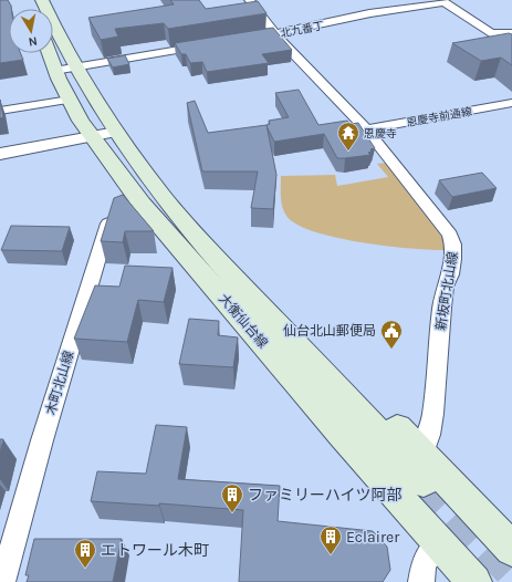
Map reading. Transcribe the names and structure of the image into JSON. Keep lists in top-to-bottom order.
{
  "streets": {
    "main road": ["大衡仙台線"],
    "street": [
      "北九番丁",
      "恩慶寺前通線",
      "新坂町北山線",
      "木町北山線"
    ]
  },
  "crossings": [
    ["北九番丁", "新坂町北山線"],
    ["恩慶寺前通線", "新坂町北山線"],
    ["新坂町北山線", "大衡仙台線"],
    ["大衡仙台線", "木町北山線"]
  ],
  "places": {
    "temple": ["恩慶寺"],
    "public building": ["仙台北山郵便局"],
    "building": ["ファミリーハイツ阿部", "Eclairer", "エトワール木町"]
  },
  "north": "bottom"
}
